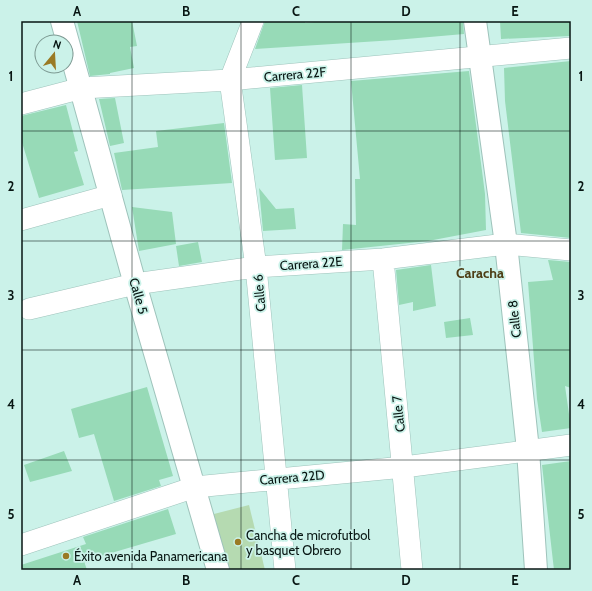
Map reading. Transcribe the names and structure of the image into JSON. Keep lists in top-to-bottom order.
{
  "streets": {
    "street": [
      "Carrera 22F",
      "Carrera 22E",
      "Calle 6",
      "Calle 5",
      "Calle 8",
      "Calle 7",
      "Carrera 22D"
    ]
  },
  "crossings": [
    ["Carrera 22F", "Calle 6"],
    ["Carrera 22F", "Calle 5"],
    ["Carrera 22F", "Calle 8"],
    ["Carrera 22E", "Calle 6"],
    ["Carrera 22E", "Calle 5"],
    ["Carrera 22E", "Calle 8"],
    ["Carrera 22E", "Calle 7"],
    ["Calle 6", "Carrera 22D"],
    ["Calle 5", "Carrera 22D"],
    ["Calle 8", "Carrera 22D"],
    ["Calle 7", "Carrera 22D"]
  ],
  "districts": ["Caracha"],
  "places": ["Cancha de microfutbol y basquet Obrero", "Éxito avenida Panamericana"],
  "north": "top",
  "grid": {
    "columns": [
      "A",
      "B",
      "C",
      "D",
      "E"
    ],
    "rows": [
      "1",
      "2",
      "3",
      "4",
      "5"
    ]
  }
}
